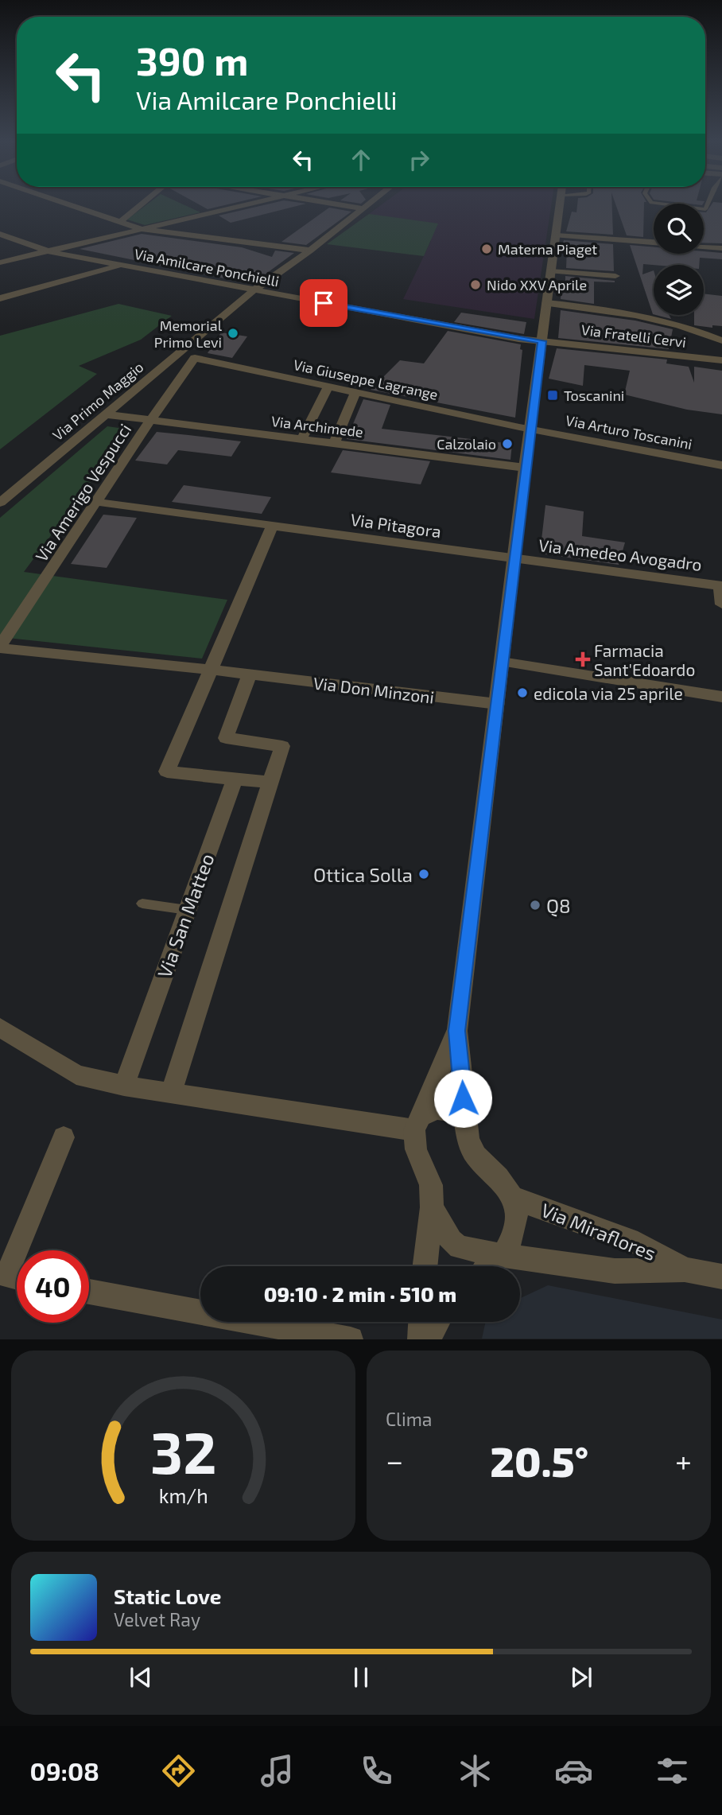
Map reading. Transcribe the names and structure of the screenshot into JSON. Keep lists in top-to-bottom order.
{
  "streets": {
    "street": [
      "Via Amilcare Ponchielli",
      "Via Fratelli Cervi",
      "Via Giuseppe Lagrange",
      "Via Primo Maggio",
      "Via Archimede",
      "Via Arturo Toscanini",
      "Via Amerigo Vespucci",
      "Via Pitagora",
      "Via Amedeo Avogadro",
      "Via Don Minzoni",
      "Via San Matteo",
      "Via Miraflores"
    ]
  },
  "crossings": [
    ["Via Amilcare Ponchielli", "Via Fratelli Cervi"],
    ["Via Amilcare Ponchielli", "Via Primo Maggio"],
    ["Via Giuseppe Lagrange", "Via Arturo Toscanini"],
    ["Via Giuseppe Lagrange", "Via Amerigo Vespucci"],
    ["Via Primo Maggio", "Via Archimede"],
    ["Via Archimede", "Via Amerigo Vespucci"],
    ["Via Amerigo Vespucci", "Via Pitagora"],
    ["Via Amerigo Vespucci", "Via Don Minzoni"],
    ["Via Pitagora", "Via Amedeo Avogadro"]
  ],
  "places": {
    "other": [
      "Materna Piaget",
      "Nido XXV Aprile",
      "Memorial Primo Levi",
      "Calzolaio",
      "edicola via 25 aprile",
      "Ottica Solla",
      "Q8"
    ],
    "transit": ["Toscanini"],
    "health": ["Farmacia Sant'Edoardo"]
  },
  "page": {
    "turn": ["390 m", "Via Amilcare Ponchielli"],
    "limit": "40",
    "trip": "09:10 · 2 min · 510 m",
    "tile": "Clima",
    "heat": ["−", "20.5°", "+"],
    "song": ["Static Love", "Velvet Ray"],
    "tabs": "09:08",
    "gauge": ["32", "km/h"]
  }
}
